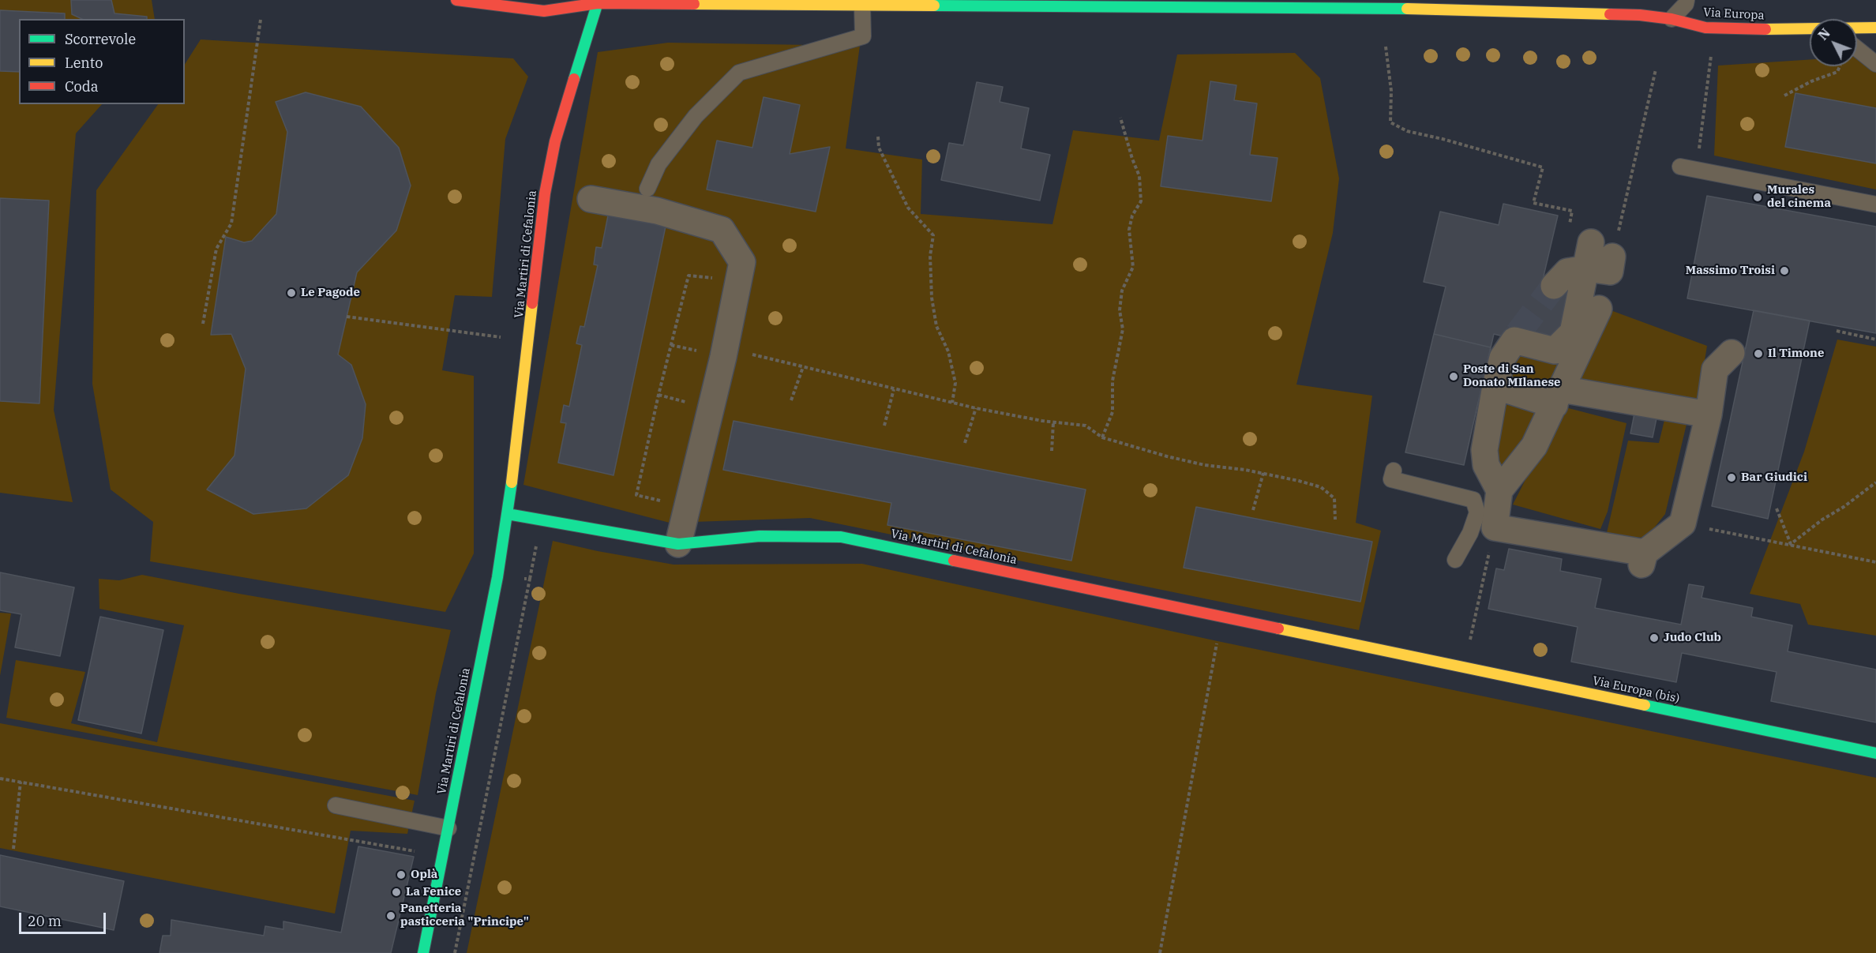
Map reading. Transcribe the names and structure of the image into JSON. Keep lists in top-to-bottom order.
{
  "streets": {
    "street": ["Via Europa", "Via Martiri di Cefalonia", "Via Europa (bis)"]
  },
  "crossings": [
    ["Via Europa", "Via Martiri di Cefalonia"],
    ["Via Martiri di Cefalonia", "Via Europa (bis)"]
  ],
  "places": [
    "Murales del cinema",
    "Massimo Troisi",
    "Le Pagode",
    "Il Timone",
    "Poste di San Donato MIlanese",
    "Bar Giudici",
    "Judo Club",
    "Oplà",
    "La Fenice",
    "Panetteria pasticceria \"Principe\""
  ],
  "legend": ["Scorrevole", "Lento", "Coda"],
  "scale_bar": "20 m",
  "north": "top left"
}
